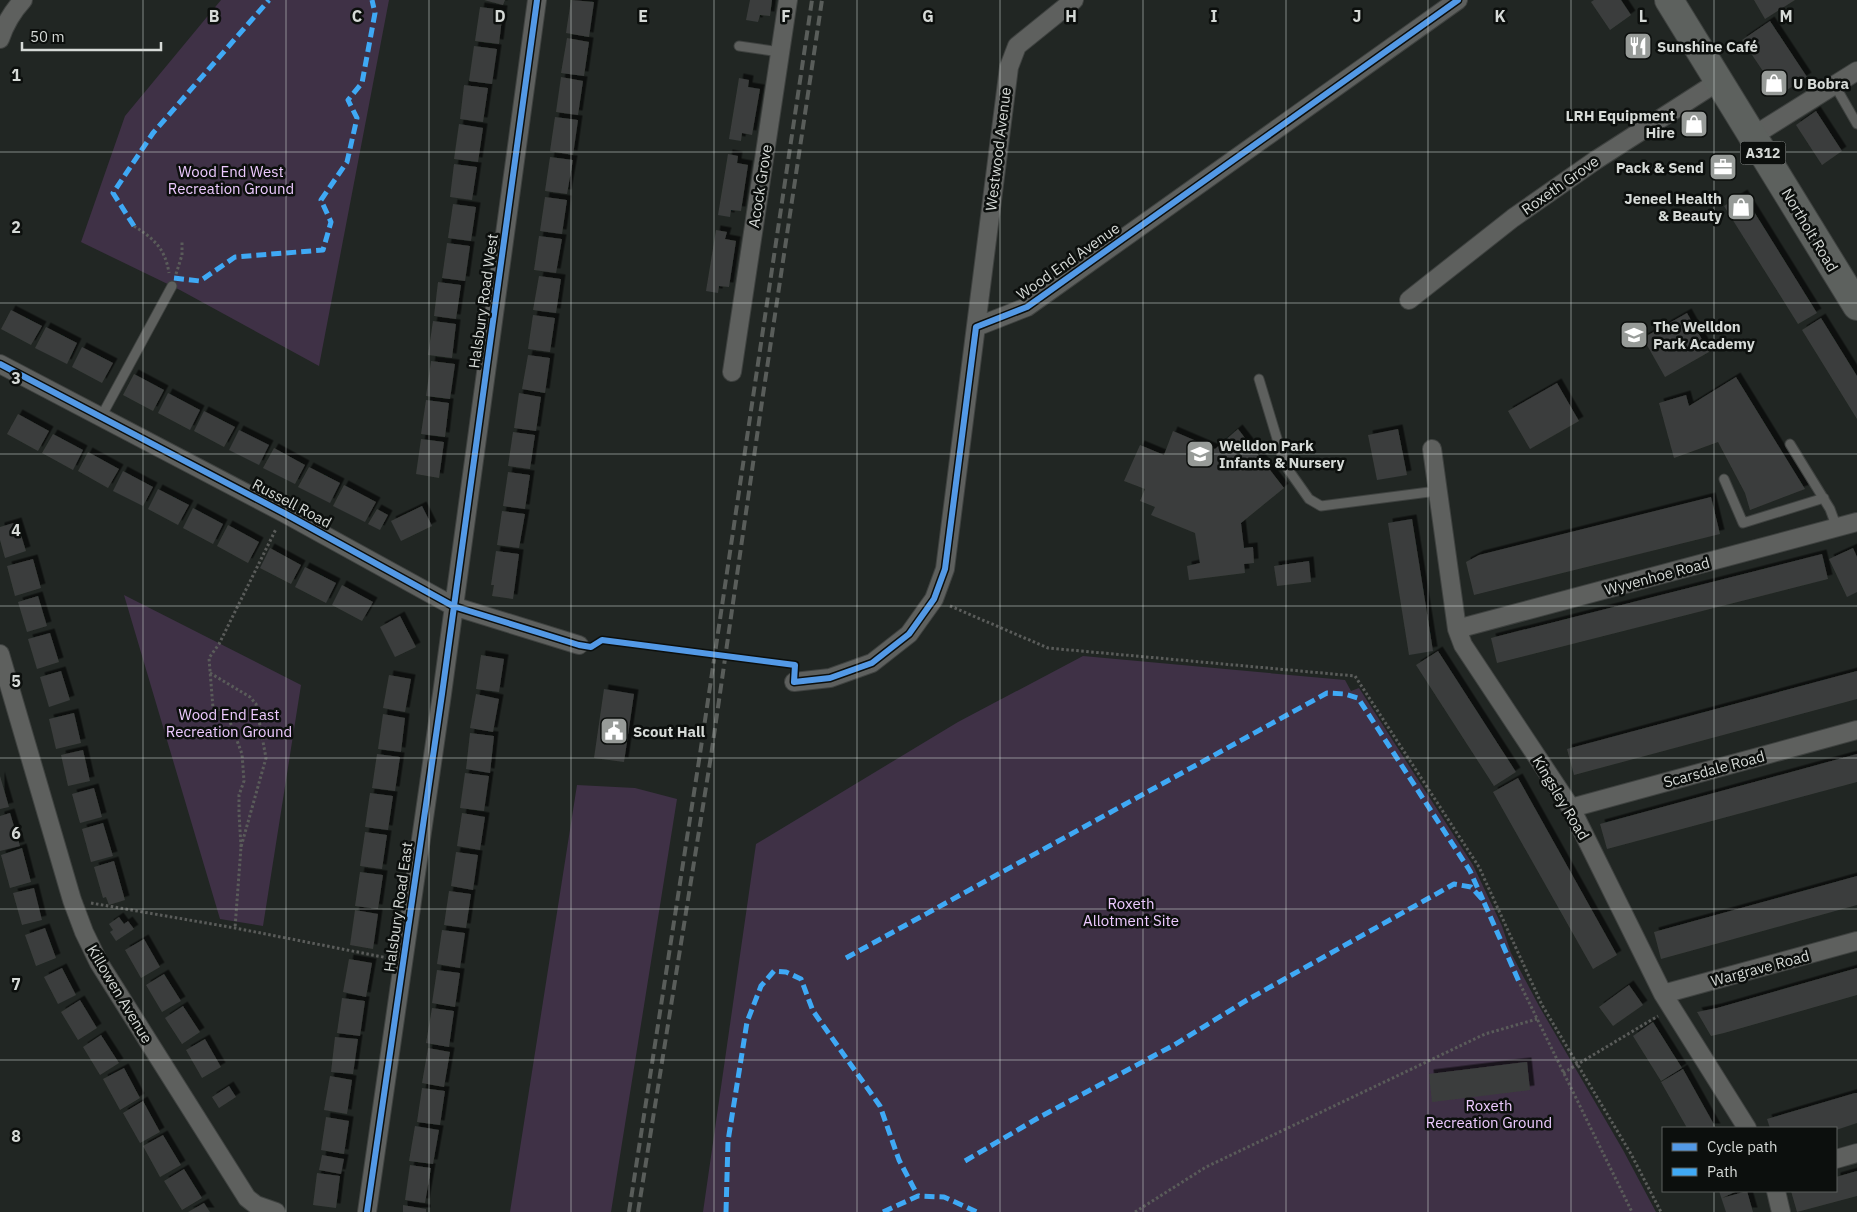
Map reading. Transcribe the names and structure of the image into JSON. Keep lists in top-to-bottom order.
{
  "streets": {
    "main road": ["A312", "Northolt Road"],
    "street": [
      "Westwood Avenue",
      "Roxeth Grove",
      "Acock Grove",
      "Wood End Avenue",
      "Halsbury Road West",
      "Russell Road",
      "Wyvenhoe Road",
      "Scarsdale Road",
      "Kingsley Road",
      "Halsbury Road East",
      "Wargrave Road",
      "Killowen Avenue"
    ]
  },
  "crossings": [
    ["Westwood Avenue", "Wood End Avenue"],
    ["Roxeth Grove", "Northolt Road"],
    ["Halsbury Road West", "Russell Road"],
    ["Halsbury Road West", "Halsbury Road East"],
    ["Russell Road", "Halsbury Road East"],
    ["Wyvenhoe Road", "Kingsley Road"],
    ["Scarsdale Road", "Kingsley Road"],
    ["Kingsley Road", "Wargrave Road"]
  ],
  "parks": [
    "Wood End West Recreation Ground",
    "Wood End East Recreation Ground",
    "Roxeth Allotment Site",
    "Roxeth Recreation Ground"
  ],
  "places": {
    "restaurant": ["Sunshine Café"],
    "shop": ["U Bobra", "LRH Equipment Hire", "Jeneel Health & Beauty"],
    "office": ["Pack & Send"],
    "school or university": ["The Welldon Park Academy", "Welldon Park Infants & Nursery"],
    "public building": ["Scout Hall"]
  },
  "legend": ["Cycle path", "Path"],
  "scale_bar": "50 m",
  "grid": {
    "columns": [
      "B",
      "C",
      "D",
      "E",
      "F",
      "G",
      "H",
      "I",
      "J",
      "K",
      "L",
      "M"
    ],
    "rows": [
      "1",
      "2",
      "3",
      "4",
      "5",
      "6",
      "7",
      "8"
    ]
  }
}
